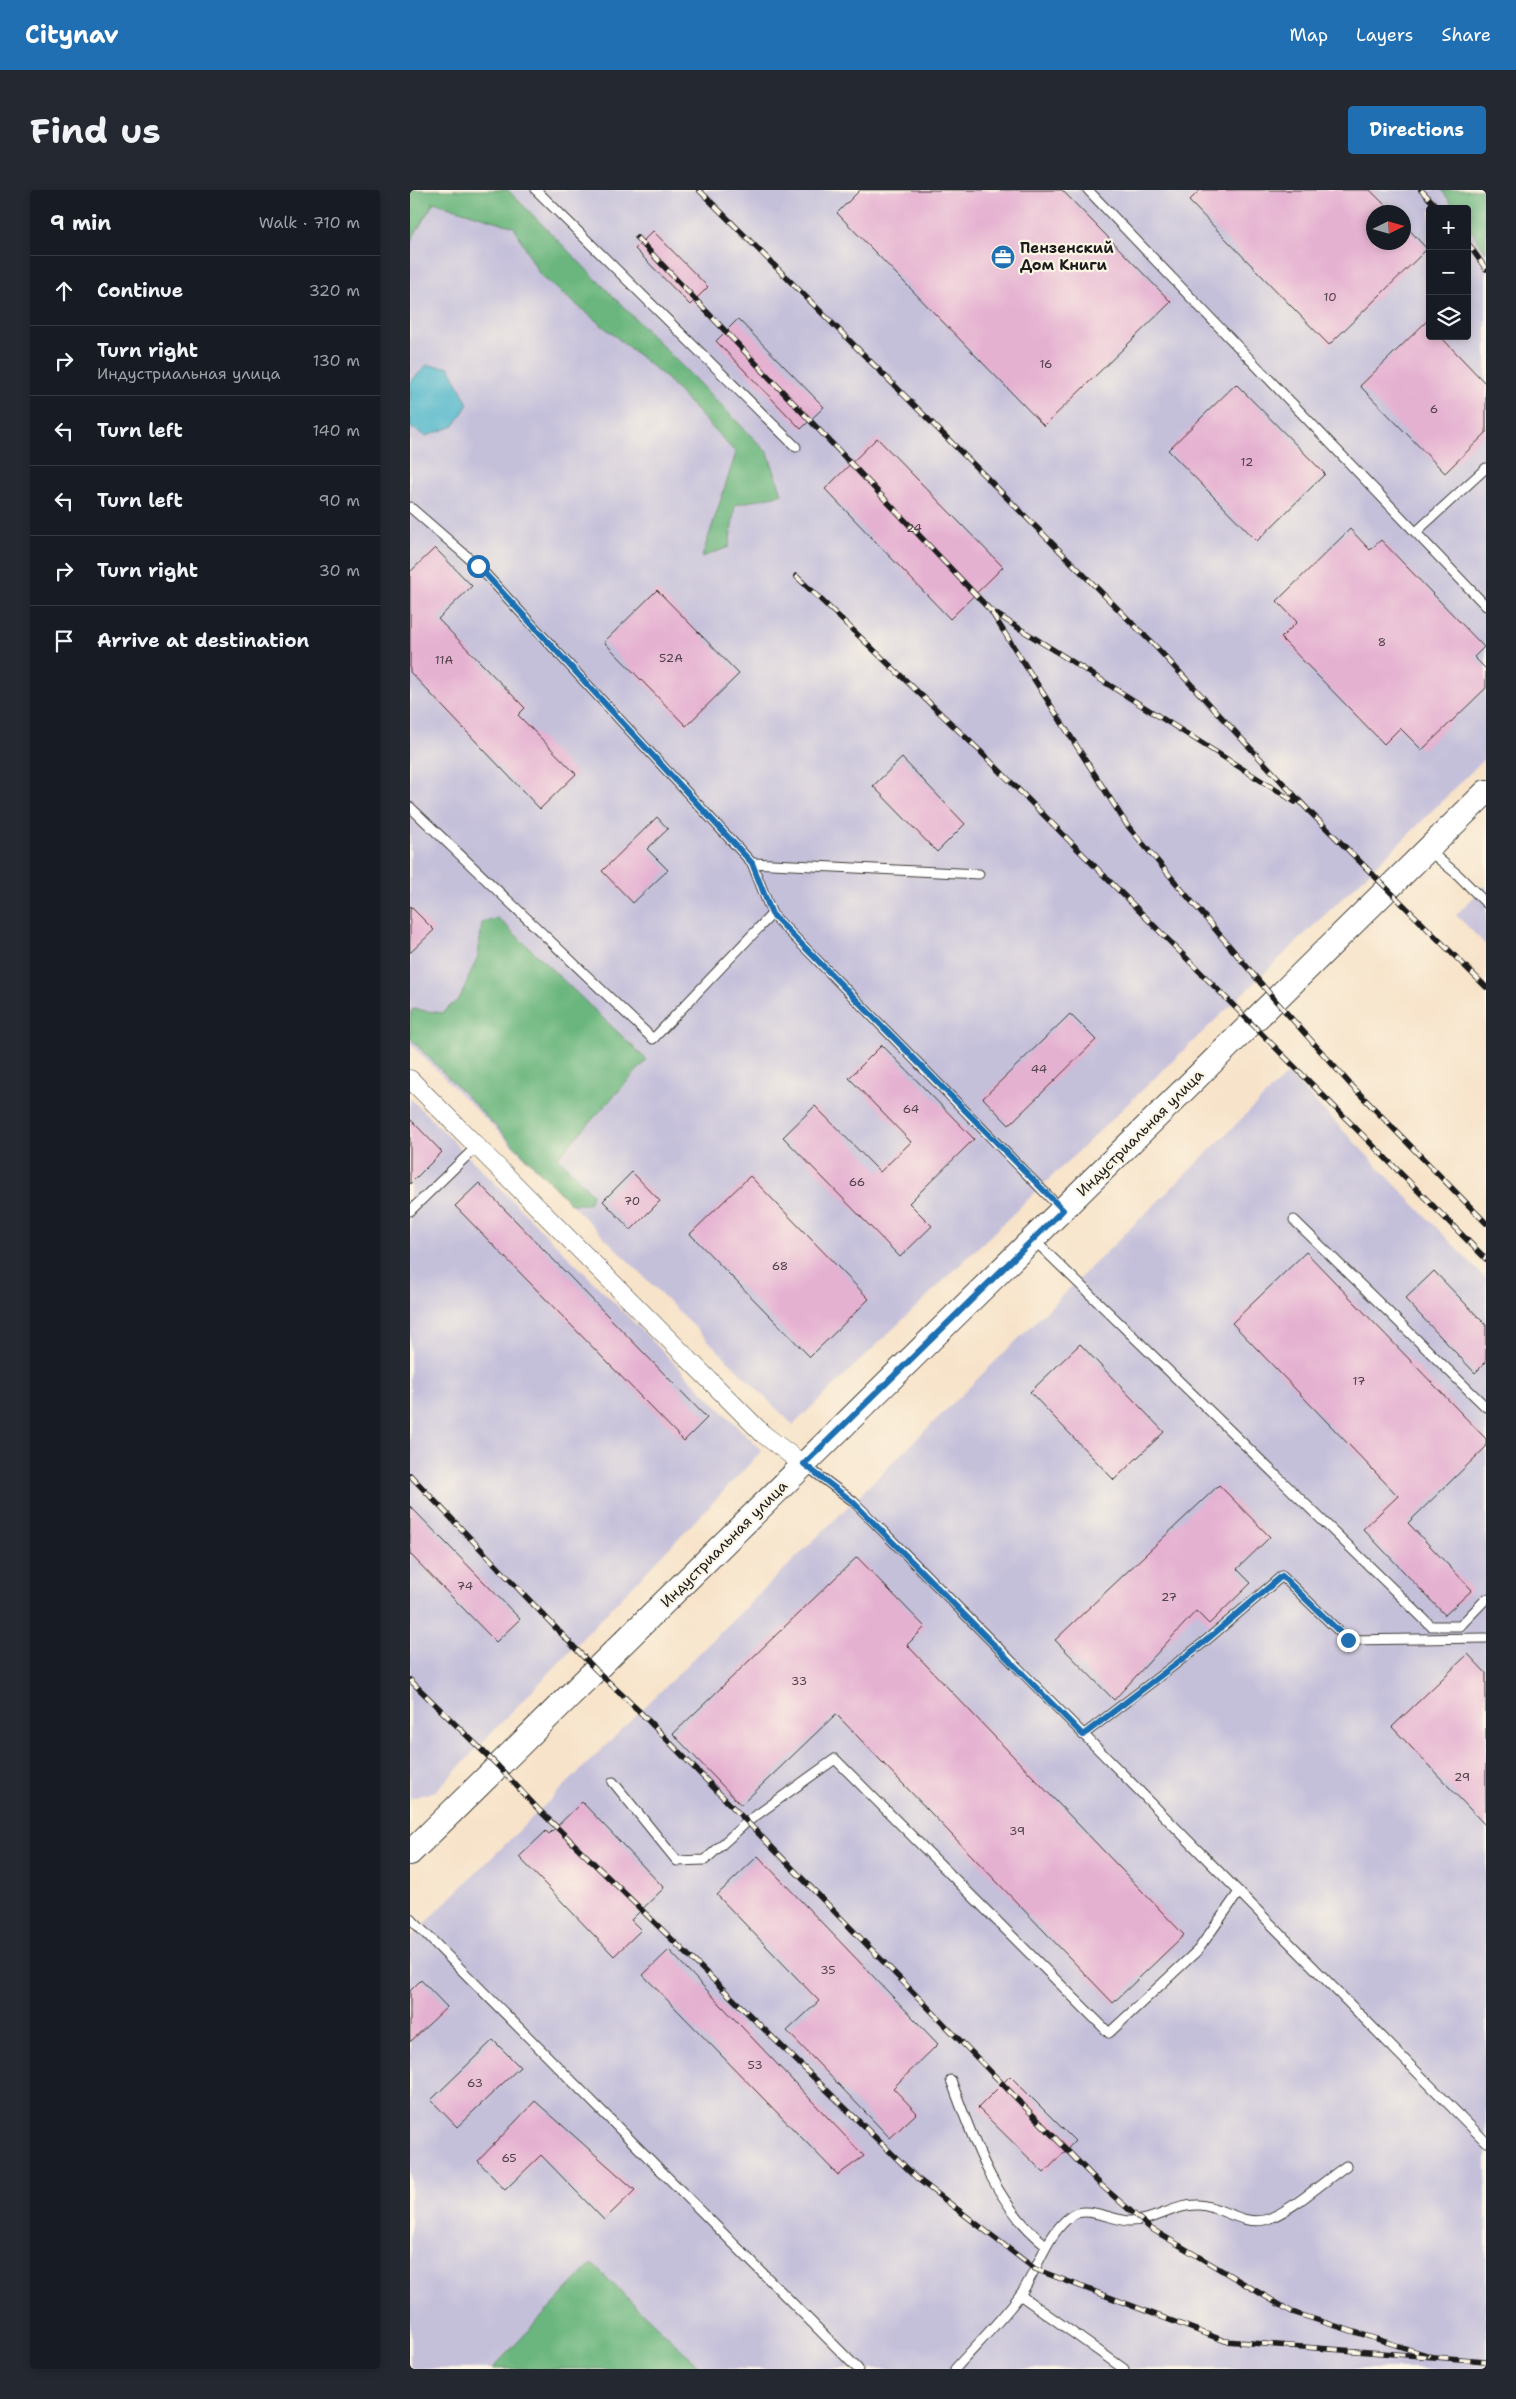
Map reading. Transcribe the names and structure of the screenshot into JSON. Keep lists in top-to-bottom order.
{
  "streets": {
    "street": ["Индустриальная улица"]
  },
  "places": {
    "office": ["Пензенский Дом Книги"]
  },
  "house_numbers": [
    "10",
    "16",
    "6",
    "12",
    "24",
    "8",
    "52А",
    "11А",
    "44",
    "64",
    "66",
    "70",
    "68",
    "17",
    "74",
    "27",
    "33",
    "29",
    "39",
    "35",
    "53",
    "63",
    "65"
  ],
  "north": "right",
  "page": {
    "header": "Citynav",
    "nav": ["Map", "Layers", "Share"],
    "buttons": "Directions",
    "title": "Find us",
    "heading": ["9 min", "Walk · 710 m"],
    "map_buttons": ["+", "−"],
    "list": [
      ["Continue", "320 m"],
      ["Turn right", "Индустриальная улица", "130 m"],
      ["Turn left", "140 m"],
      ["Turn left", "90 m"],
      ["Turn right", "30 m"],
      "Arrive at destination"
    ]
  }
}
